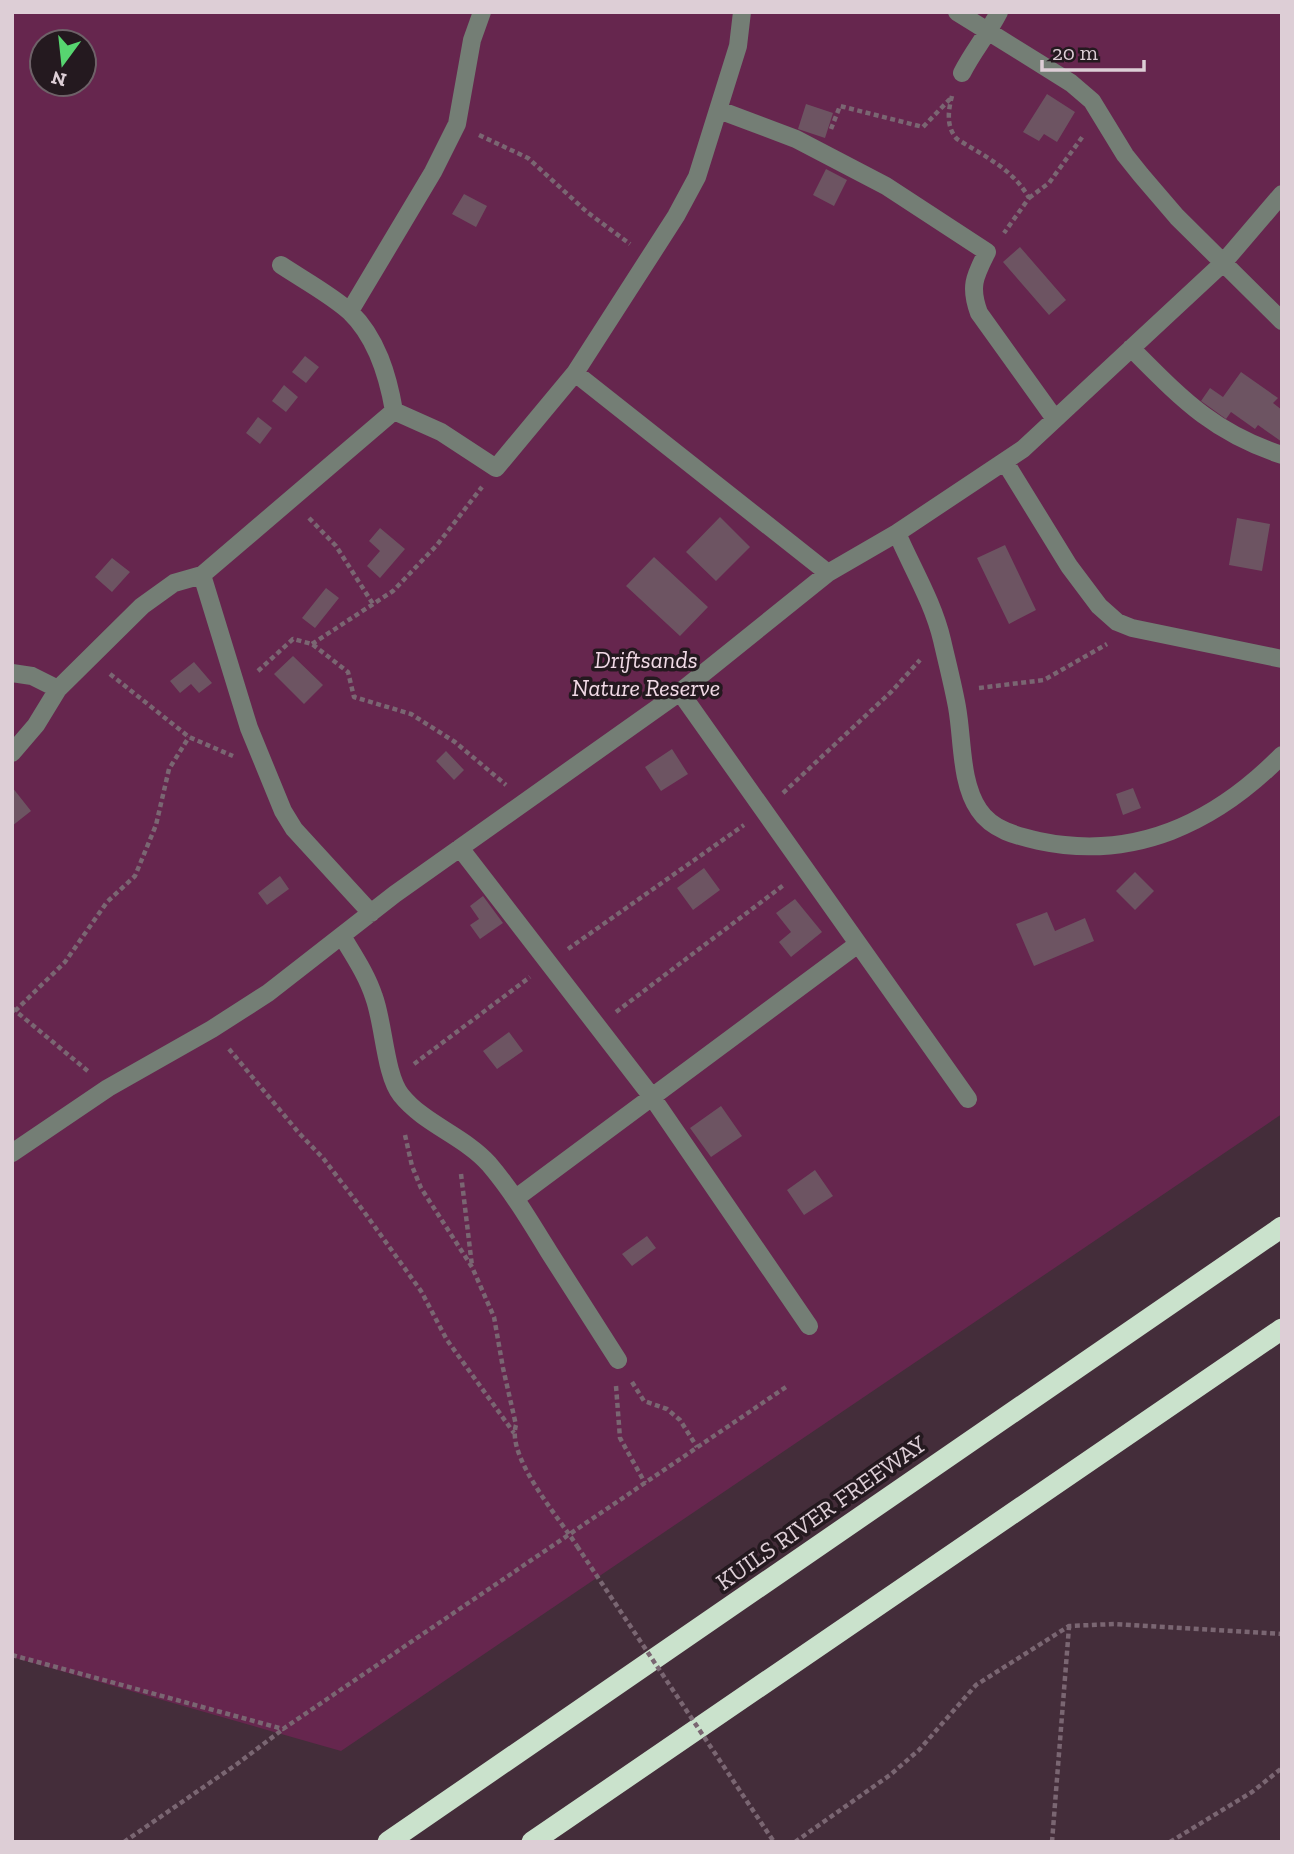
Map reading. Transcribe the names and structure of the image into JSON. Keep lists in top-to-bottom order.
{
  "streets": {
    "highway": ["KUILS RIVER FREEWAY"]
  },
  "parks": ["Driftsands Nature Reserve"],
  "scale_bar": "20 m",
  "north": "bottom"
}
